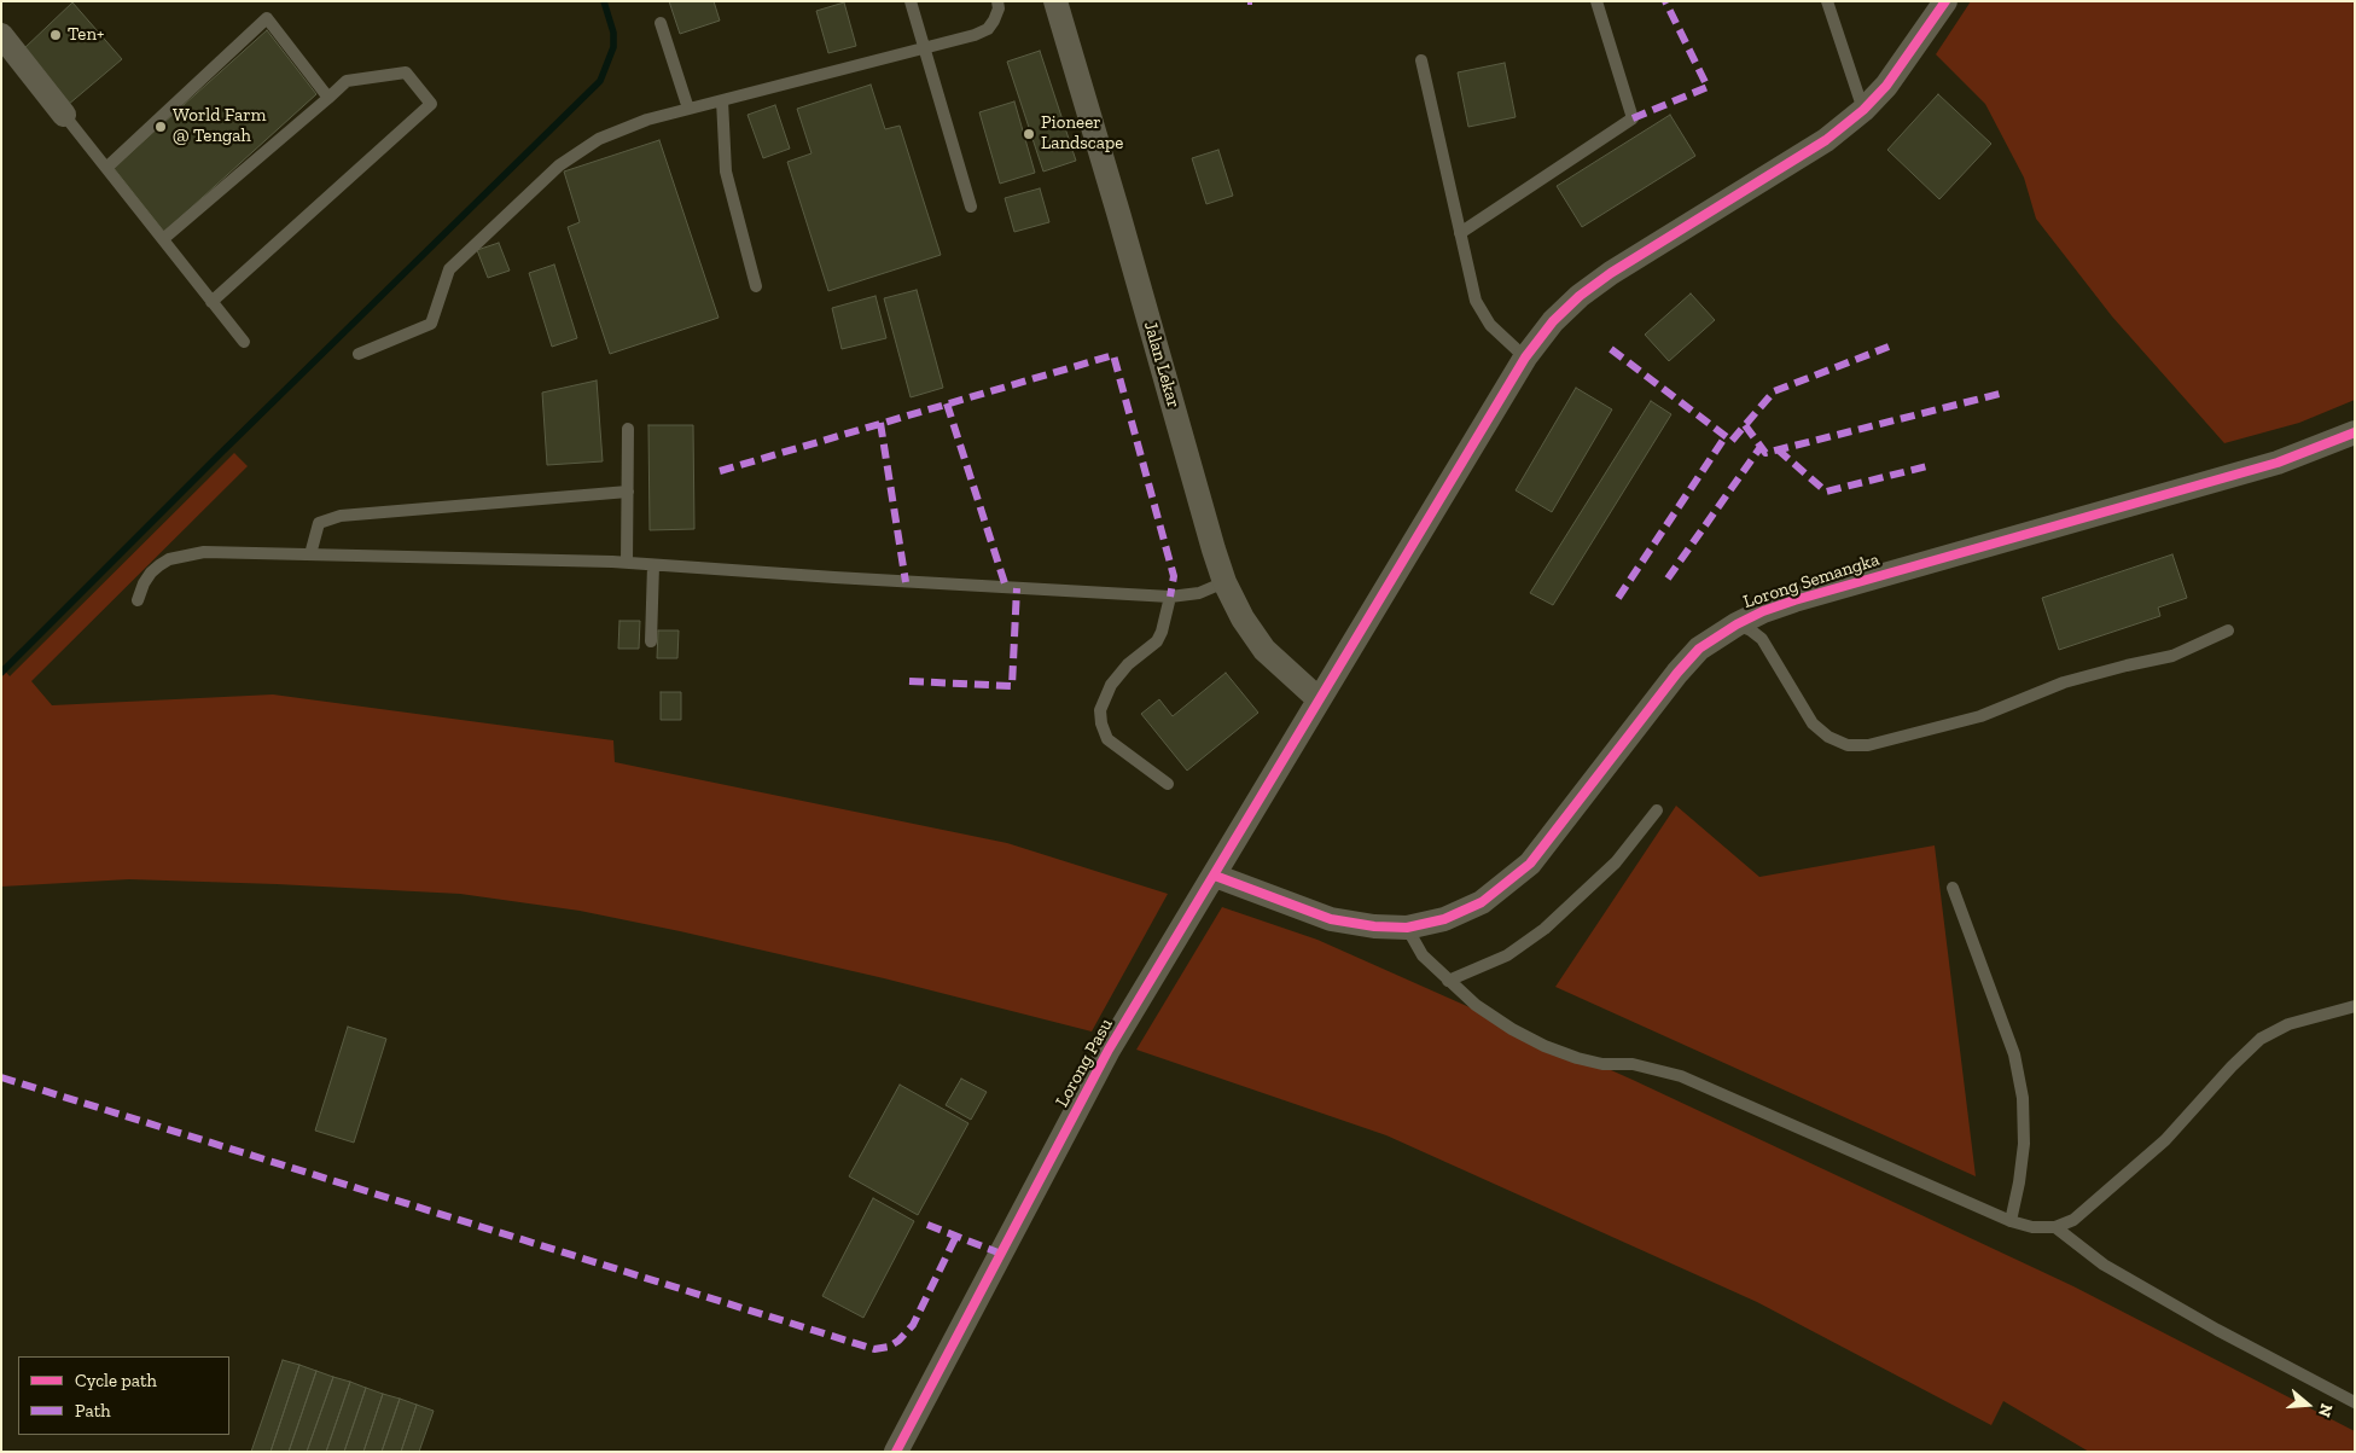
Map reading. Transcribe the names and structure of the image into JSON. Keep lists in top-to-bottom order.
{
  "streets": {
    "street": ["Jalan Lekar", "Lorong Semangka", "Lorong Pasu"]
  },
  "crossings": [
    ["Jalan Lekar", "Lorong Pasu"],
    ["Lorong Semangka", "Lorong Pasu"]
  ],
  "places": ["Ten+", "World Farm @ Tengah", "Pioneer Landscape"],
  "legend": ["Cycle path", "Path"],
  "north": "right"
}
